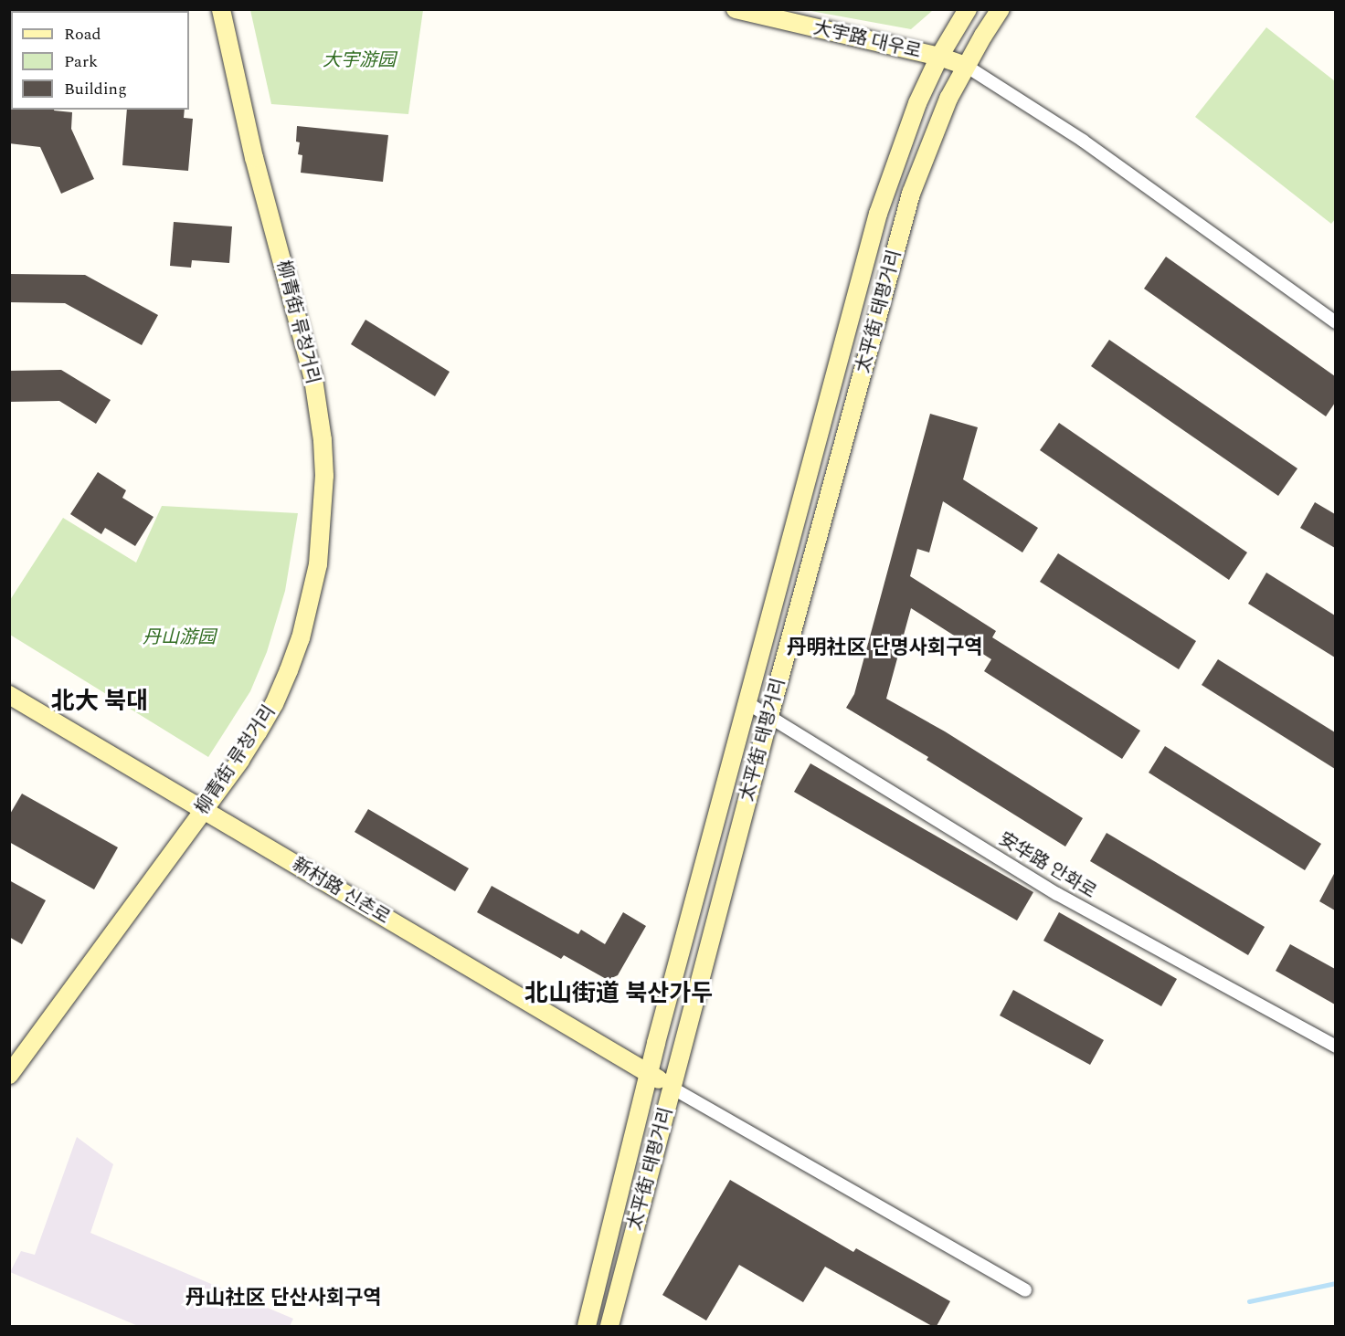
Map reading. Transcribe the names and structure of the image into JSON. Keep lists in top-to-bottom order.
{
  "streets": {
    "main road": [
      "大宇路 대우로",
      "太平街 태평거리",
      "柳青街 류청거리",
      "新村路 신촌로"
    ],
    "street": ["安华路 안화로"]
  },
  "crossings": [
    ["大宇路 대우로", "太平街 태평거리"],
    ["太平街 태평거리", "安华路 안화로"],
    ["太平街 태평거리", "新村路 신촌로"],
    ["柳青街 류청거리", "新村路 신촌로"]
  ],
  "districts": [
    "丹明社区 단명사회구역",
    "北大 북대",
    "北山街道 북산가두",
    "丹山社区 단산사회구역"
  ],
  "parks": ["大宇游园", "丹山游园"],
  "legend": ["Road", "Park", "Building"]
}
